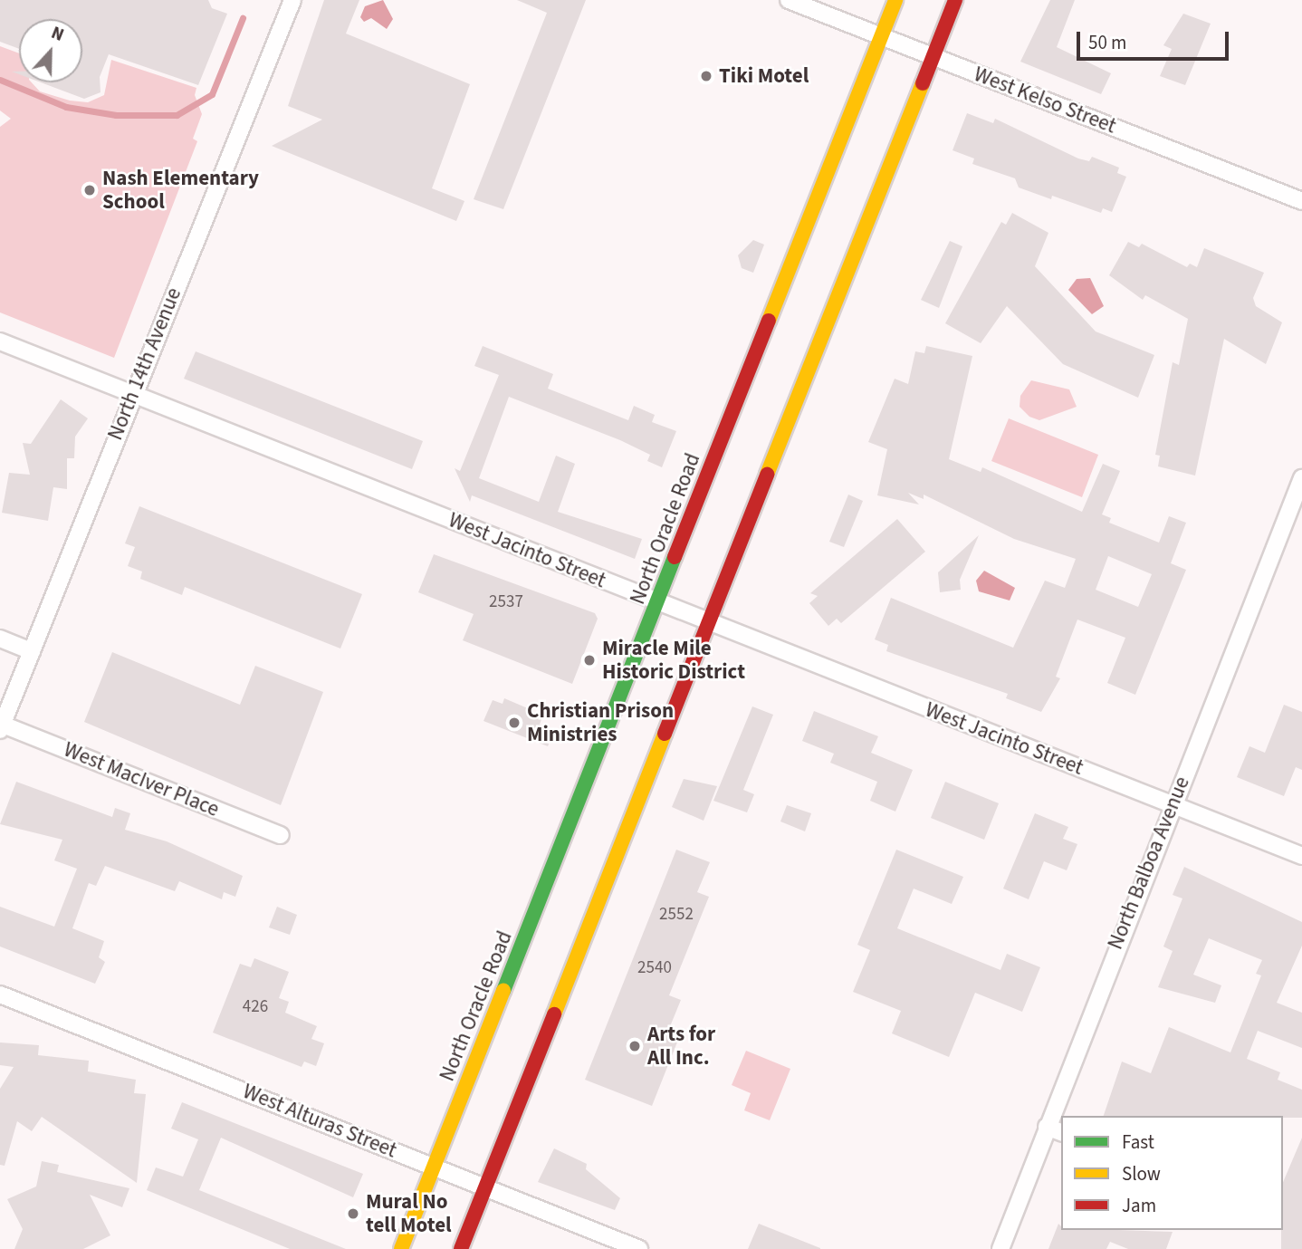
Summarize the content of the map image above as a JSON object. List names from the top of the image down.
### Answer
{
  "streets": {
    "main road": ["North Oracle Road"],
    "street": [
      "West Kelso Street",
      "North 14th Avenue",
      "West Jacinto Street",
      "West MacIver Place",
      "North Balboa Avenue",
      "West Alturas Street"
    ]
  },
  "crossings": [
    ["West Kelso Street", "North Oracle Road"],
    ["North 14th Avenue", "West Jacinto Street"],
    ["North 14th Avenue", "West MacIver Place"],
    ["North Oracle Road", "West Jacinto Street"],
    ["North Oracle Road", "West Alturas Street"],
    ["West Jacinto Street", "North Balboa Avenue"]
  ],
  "places": [
    "Tiki Motel",
    "Nash Elementary School",
    "Miracle Mile Historic District",
    "Christian Prison Ministries",
    "Arts for All Inc.",
    "Mural No tell Motel"
  ],
  "house_numbers": [
    "2537",
    "2552",
    "2540",
    "426"
  ],
  "legend": ["Fast", "Slow", "Jam"],
  "scale_bar": "50 m",
  "north": "top"
}
